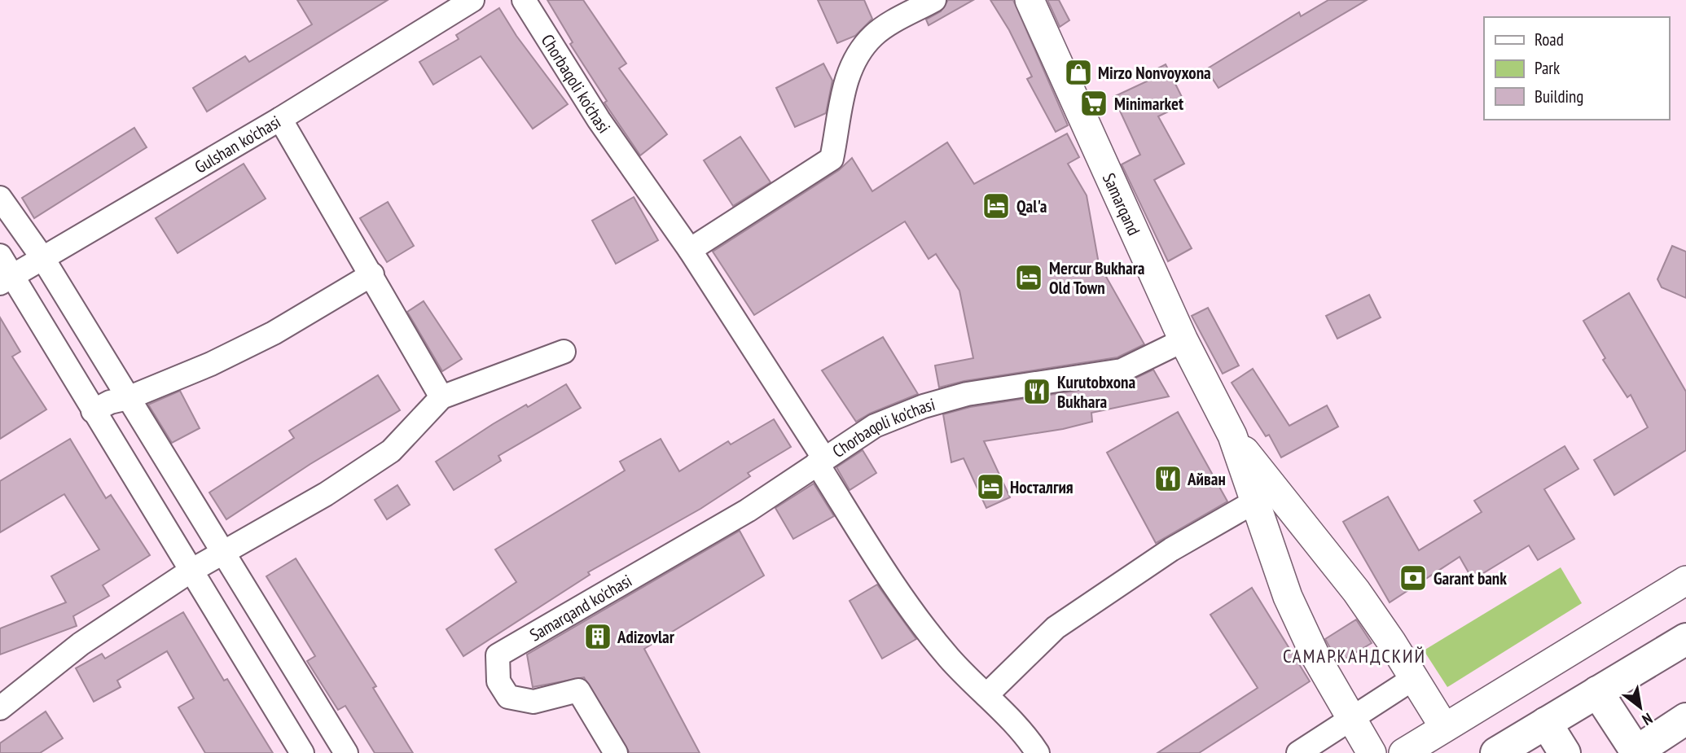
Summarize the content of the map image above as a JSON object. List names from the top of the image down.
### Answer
{
  "streets": {
    "street": [
      "Chorbaqoli ko'chasi",
      "Gulshan ko'chasi",
      "Samarqand",
      "Samarqand ko'chasi"
    ]
  },
  "crossings": [
    ["Chorbaqoli ko'chasi", "Samarqand"],
    ["Chorbaqoli ko'chasi", "Samarqand ko'chasi"]
  ],
  "districts": ["САМАРКАНДСКИЙ"],
  "places": {
    "shop": ["Mirzo Nonvoyxona"],
    "supermarket": ["Minimarket"],
    "hotel": ["Qal'a", "Mercur Bukhara Old Town", "Носталгия"],
    "restaurant": ["Kurutobxona Bukhara", "Айван"],
    "bank": ["Garant bank"],
    "building": ["Adizovlar"]
  },
  "legend": ["Road", "Park", "Building"],
  "north": "bottom right"
}
